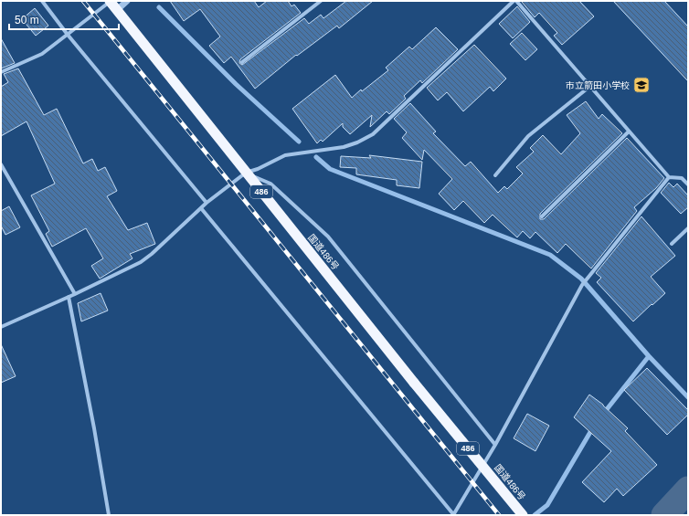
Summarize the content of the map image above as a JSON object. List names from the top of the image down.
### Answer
{
  "streets": {
    "highway": ["486", "国道486号"]
  },
  "places": {
    "school or university": ["市立箭田小学校"]
  },
  "scale_bar": "50 m"
}
